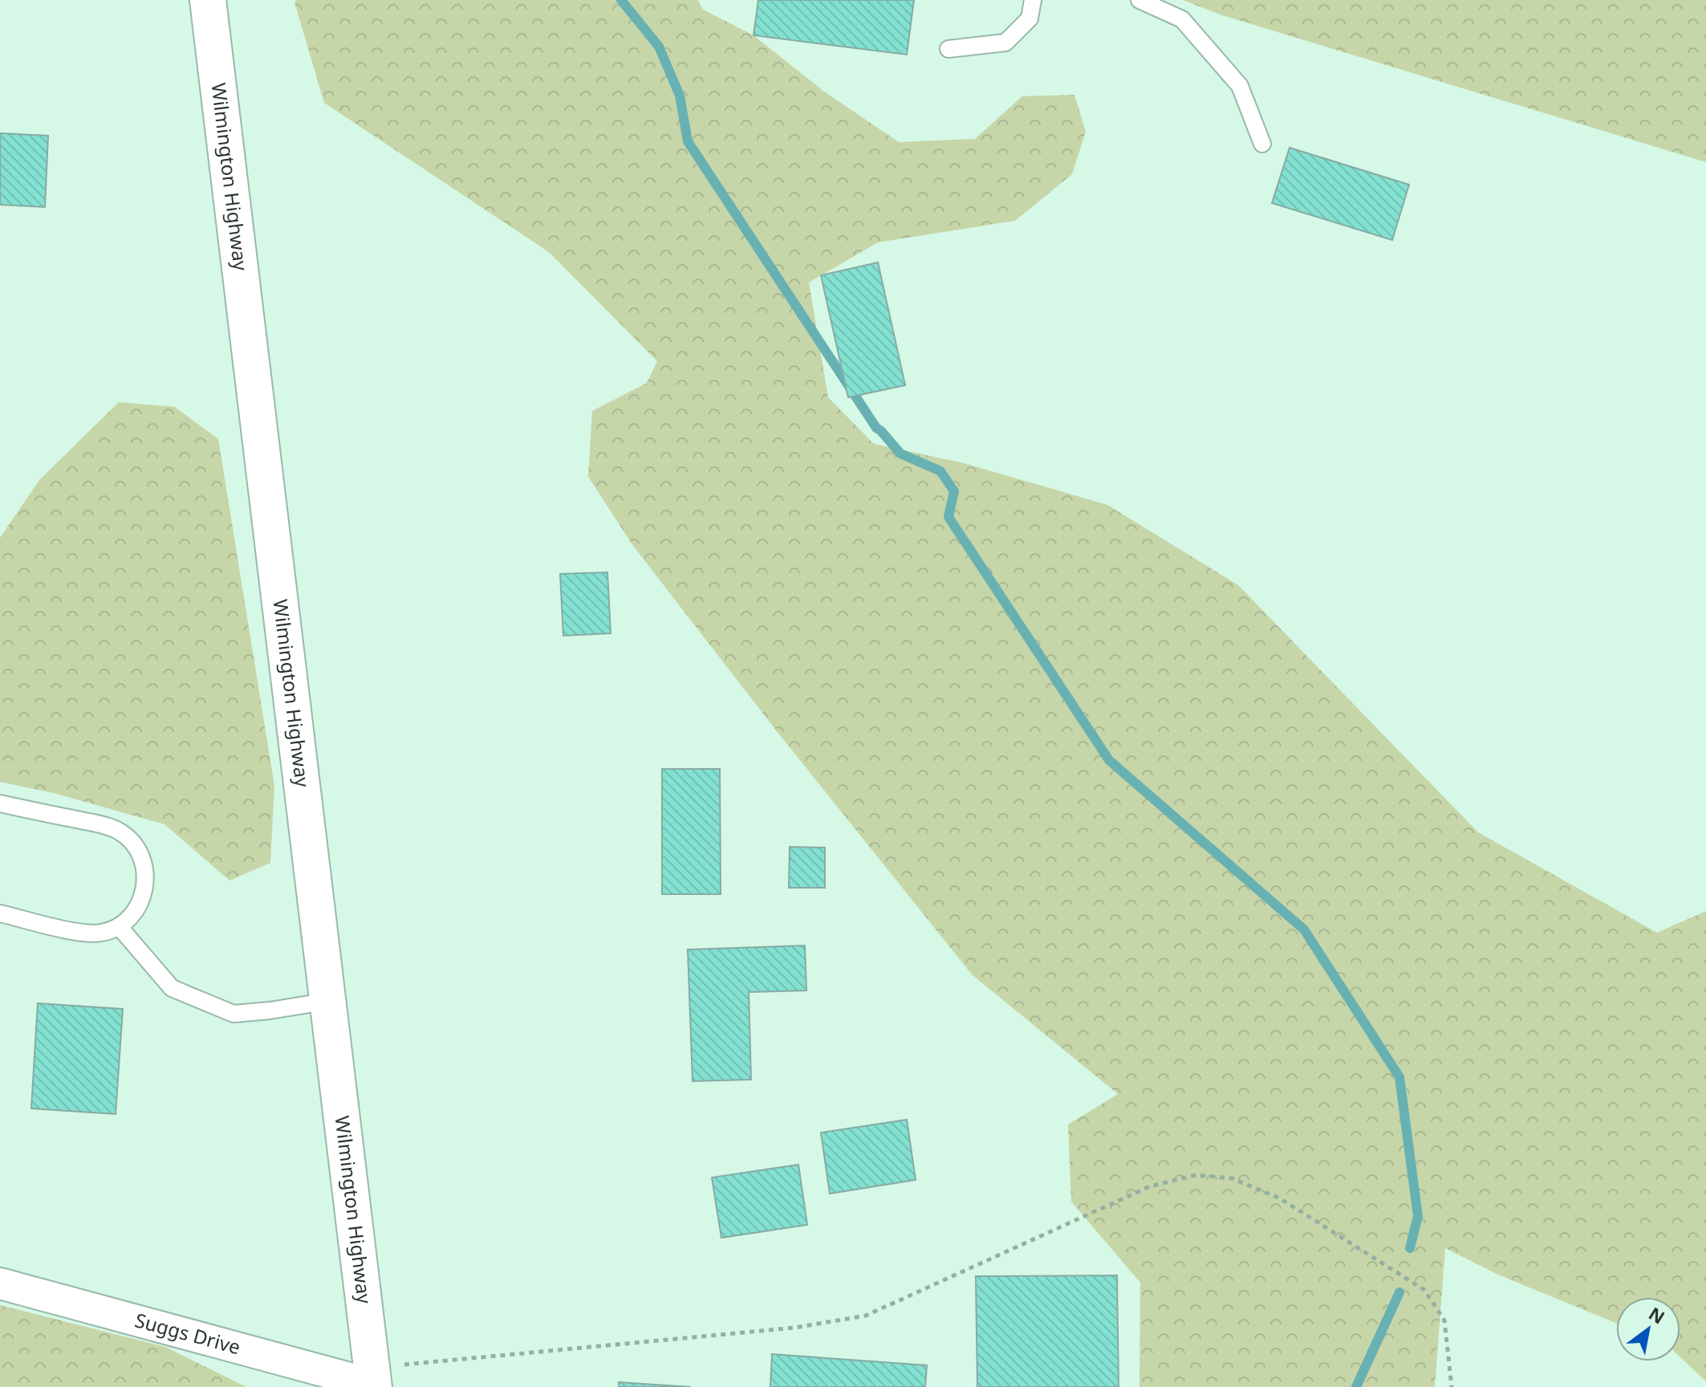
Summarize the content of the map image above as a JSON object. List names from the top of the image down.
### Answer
{
  "streets": {
    "street": ["Wilmington Highway", "Suggs Drive"]
  },
  "crossings": [
    ["Wilmington Highway", "Suggs Drive"]
  ],
  "north": "top right"
}
